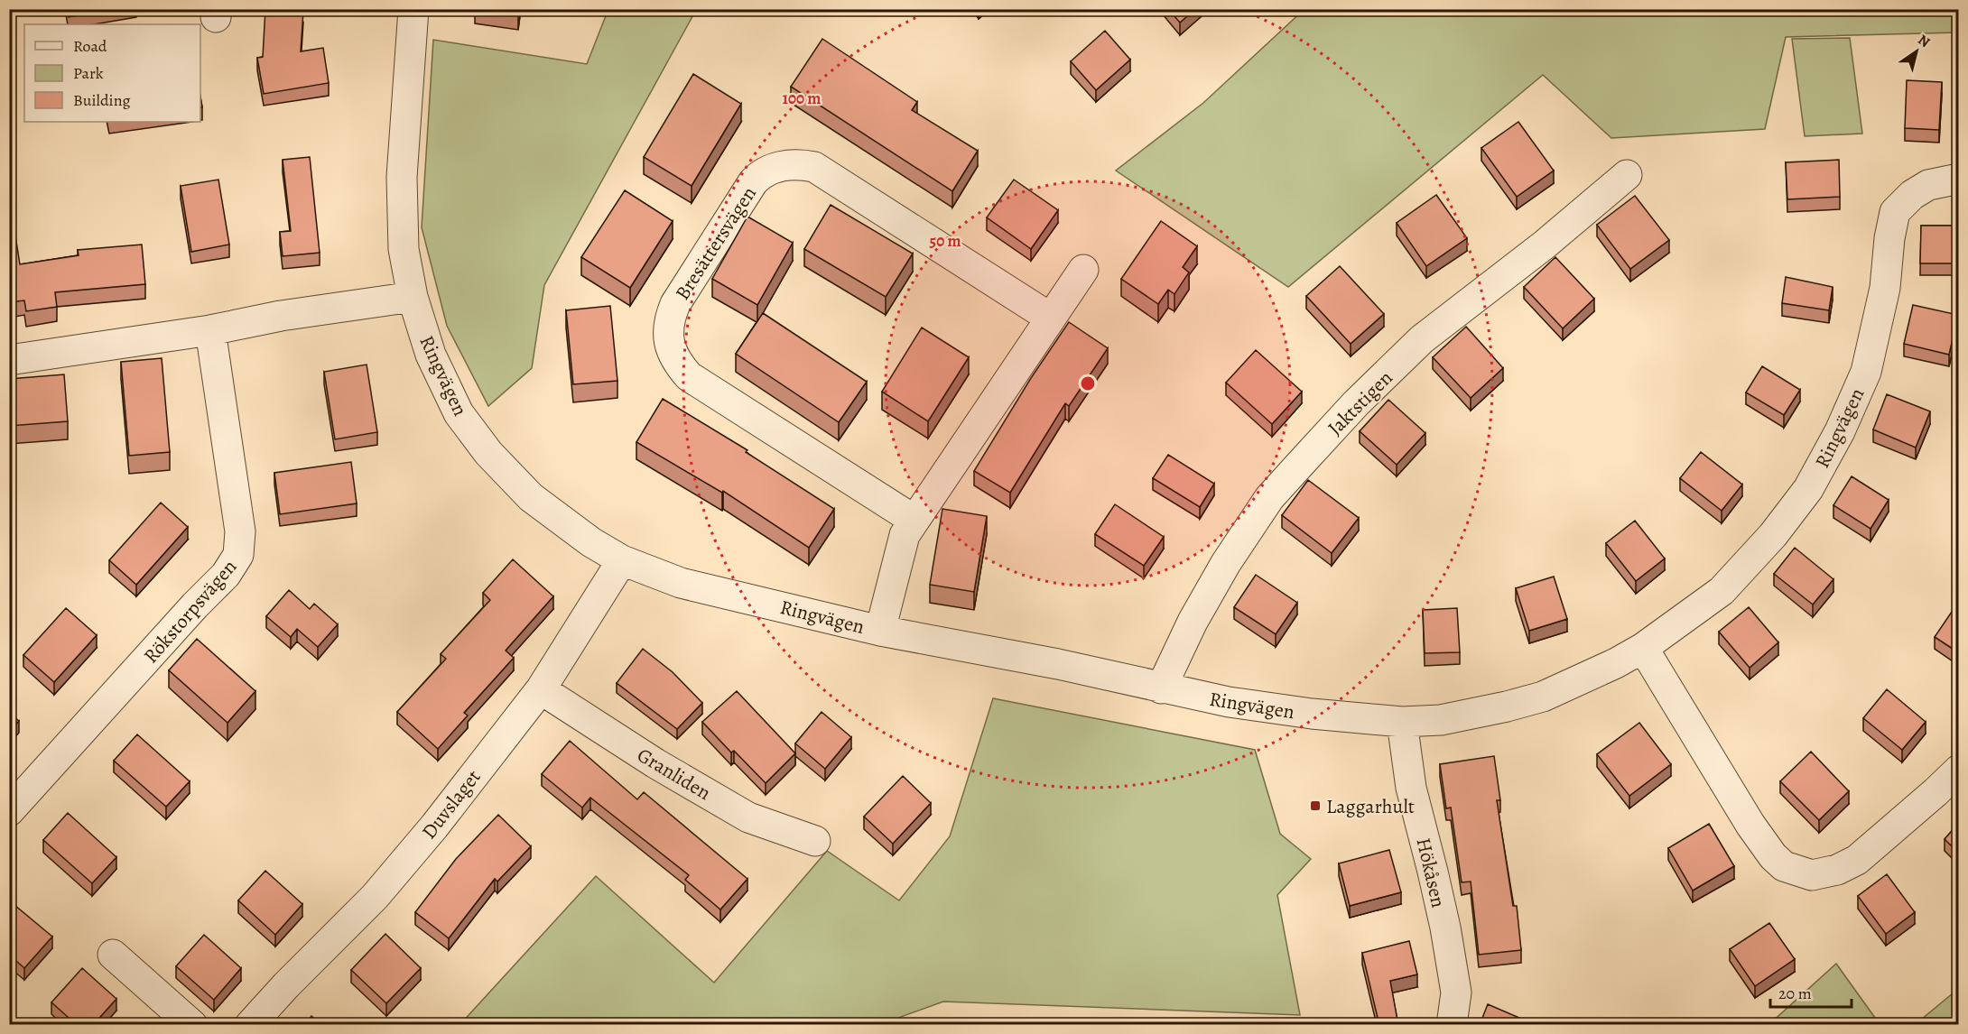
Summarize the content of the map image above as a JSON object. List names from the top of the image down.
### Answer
{
  "streets": {
    "street": [
      "Bresättersvägen",
      "Ringvägen",
      "Jaktstigen",
      "Rökstorpsvägen",
      "Granliden",
      "Duvslaget",
      "Hökåsen"
    ]
  },
  "crossings": [
    ["Ringvägen", "Jaktstigen"],
    ["Ringvägen", "Duvslaget"],
    ["Ringvägen", "Hökåsen"],
    ["Granliden", "Duvslaget"]
  ],
  "places": {
    "transit": ["Laggarhult"]
  },
  "legend": ["Road", "Park", "Building"],
  "scale_bar": "20 m",
  "north": "top right",
  "rings": ["100 m", "50 m"]
}
